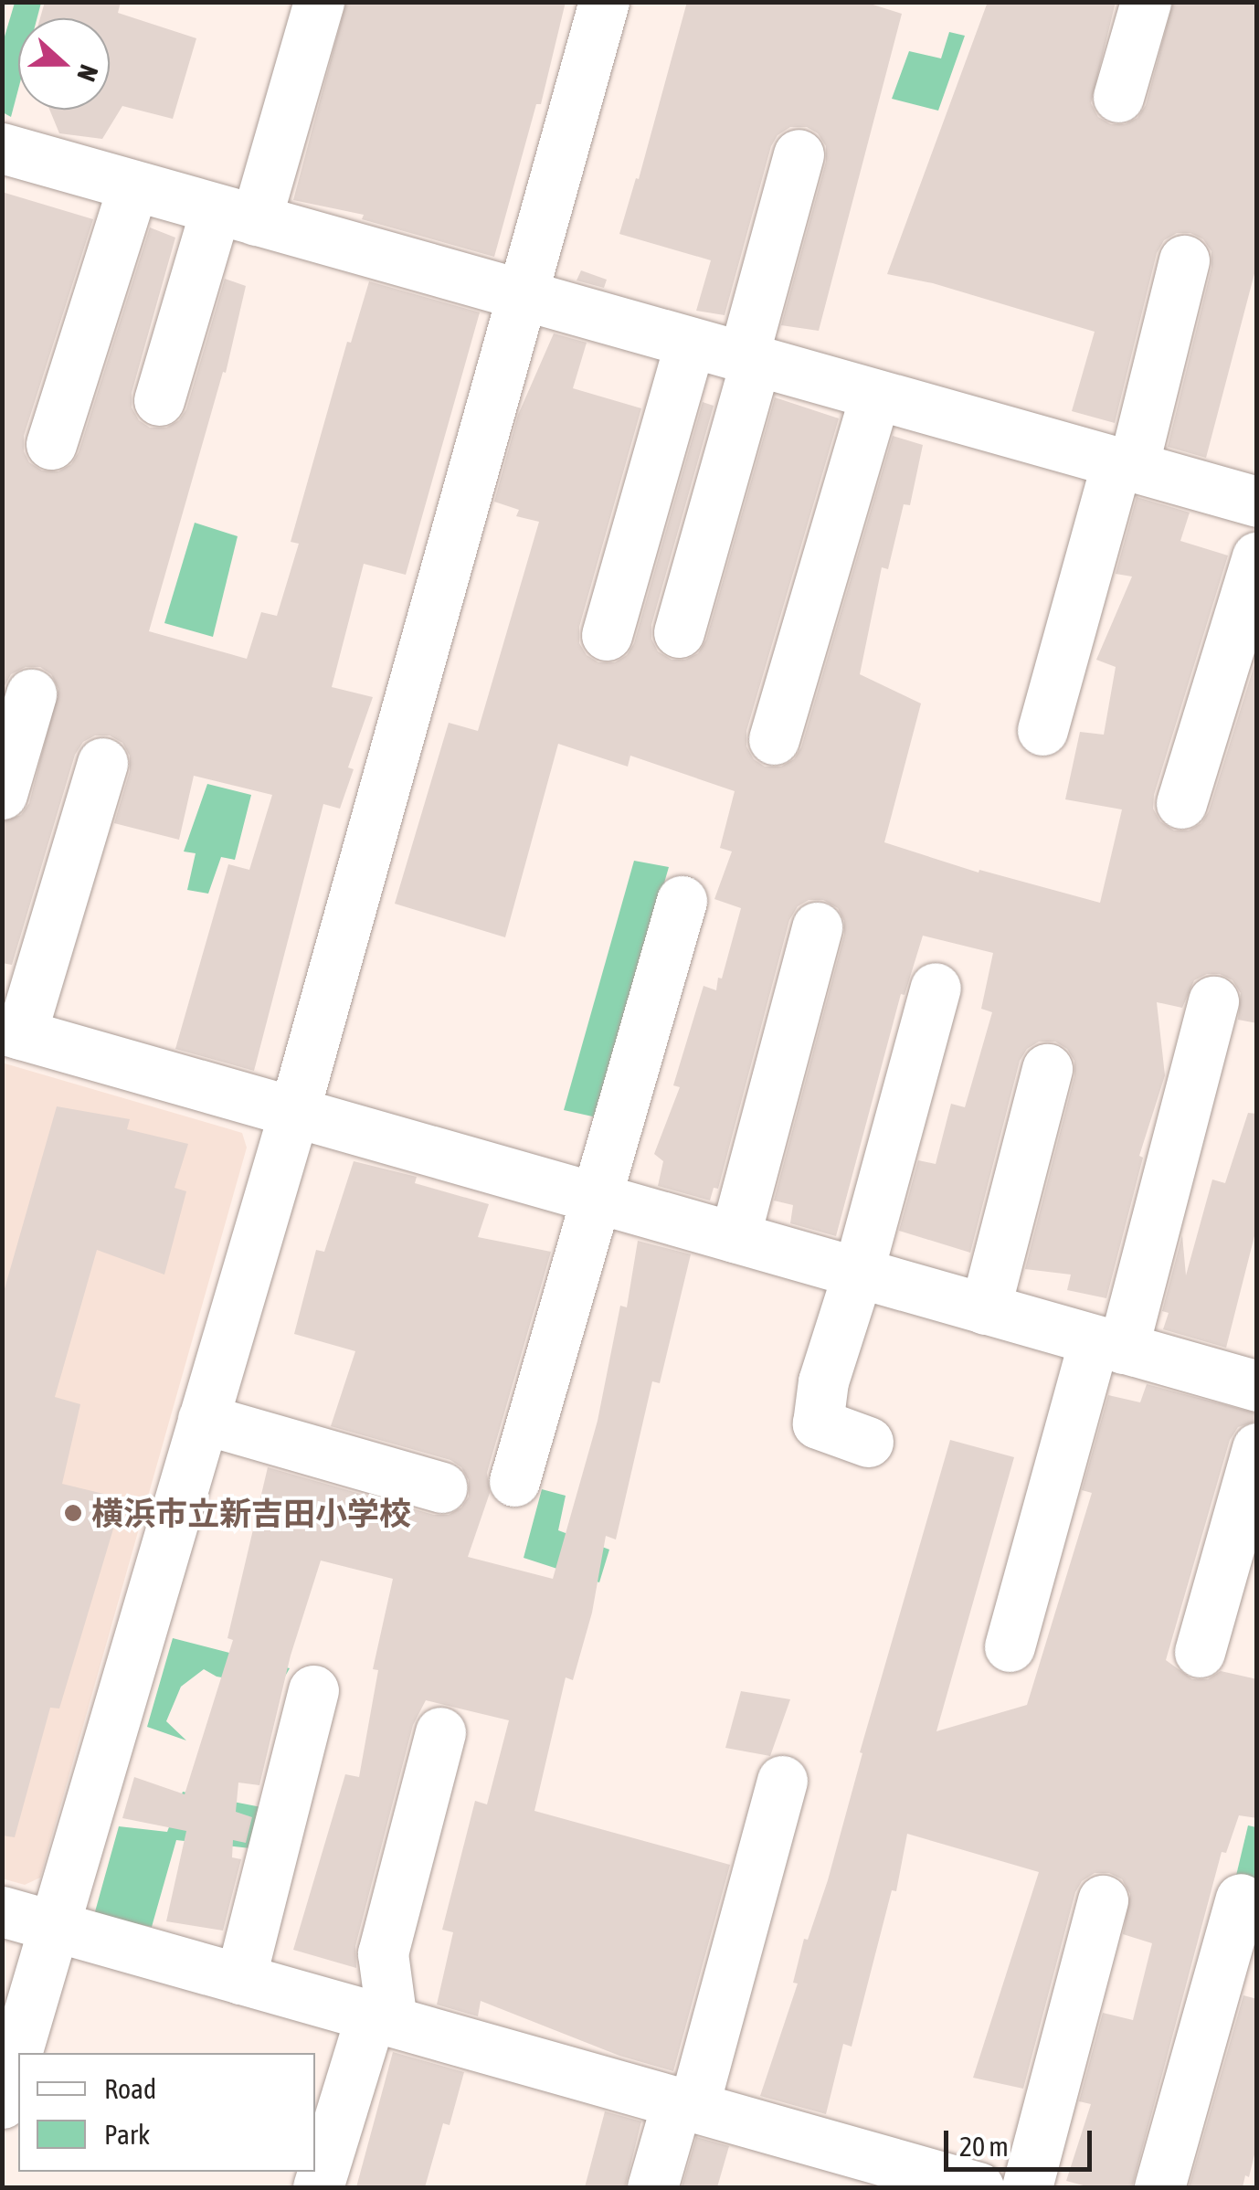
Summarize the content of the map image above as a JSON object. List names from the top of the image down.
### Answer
{
  "places": ["横浜市立新吉田小学校"],
  "legend": ["Road", "Park"],
  "scale_bar": "20 m",
  "north": "right"
}
